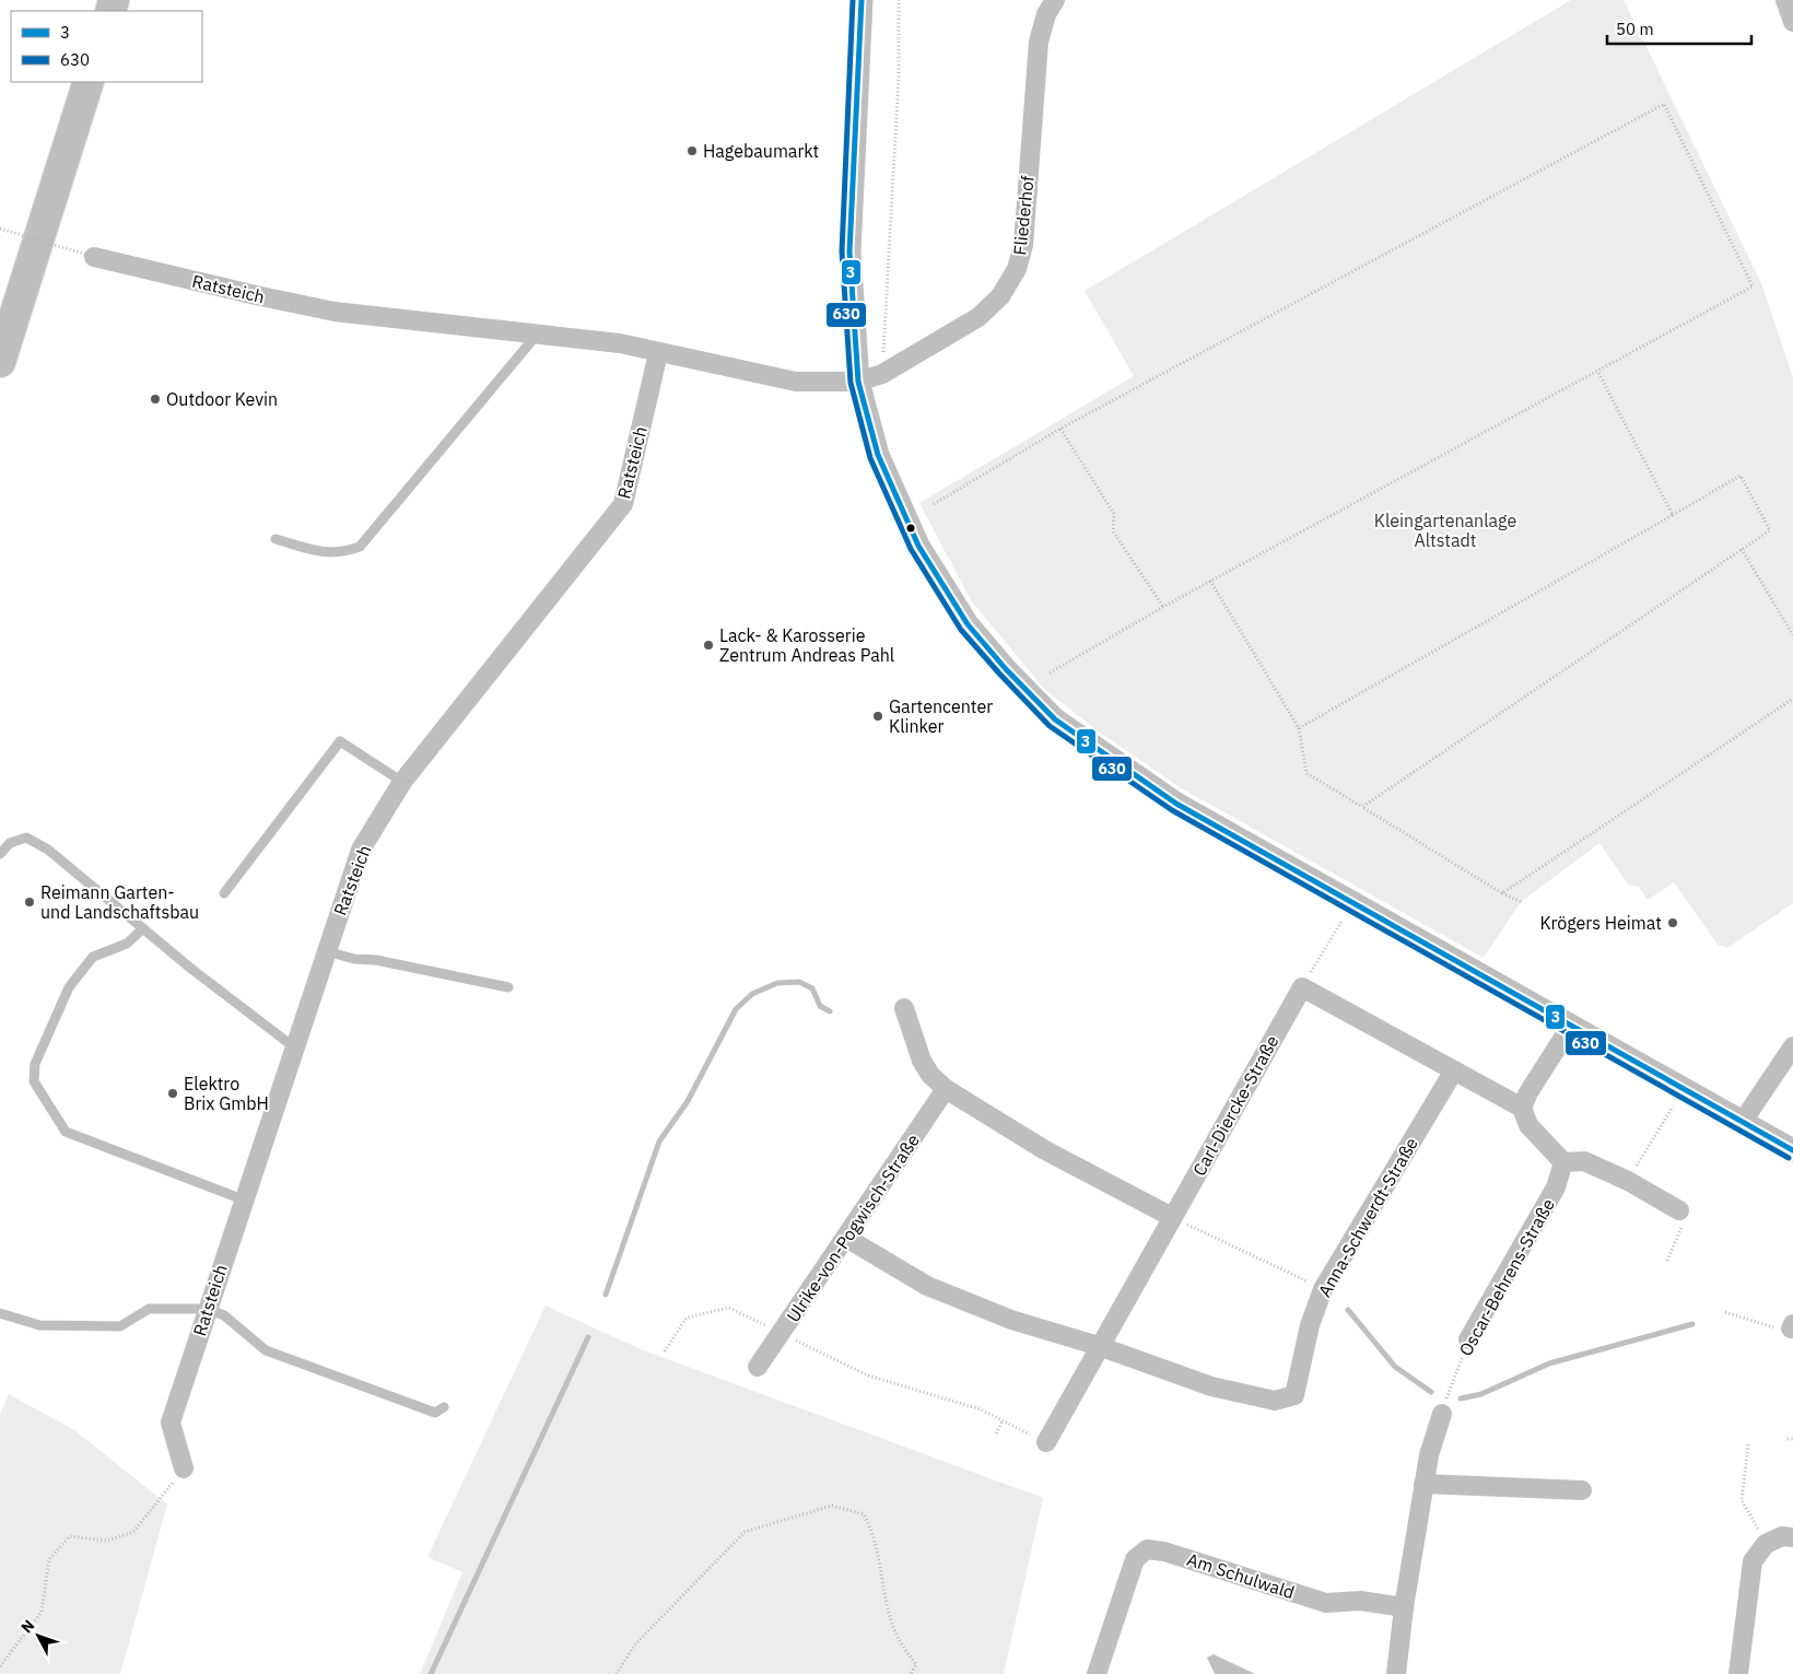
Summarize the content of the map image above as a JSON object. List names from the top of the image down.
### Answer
{
  "streets": {
    "street": [
      "Fliederhof",
      "Ratsteich",
      "Carl-Diercke-Straße",
      "Anna-Schwerdt-Straße",
      "Ulrike-von-Pogwisch-Straße",
      "Oscar-Behrens-Straße",
      "Am Schulwald"
    ]
  },
  "crossings": [
    ["Fliederhof", "Ratsteich"],
    ["Carl-Diercke-Straße", "Anna-Schwerdt-Straße"]
  ],
  "parks": ["Kleingartenanlage Altstadt"],
  "places": [
    "Hagebaumarkt",
    "Outdoor Kevin",
    "Lack- & Karosserie Zentrum Andreas Pahl",
    "Gartencenter Klinker",
    "Reimann Garten- und Landschaftsbau",
    "Krögers Heimat",
    "Elektro Brix GmbH"
  ],
  "lines": ["transit line 3", "transit line 630"],
  "legend": ["3", "630"],
  "scale_bar": "50 m",
  "north": "top left"
}
